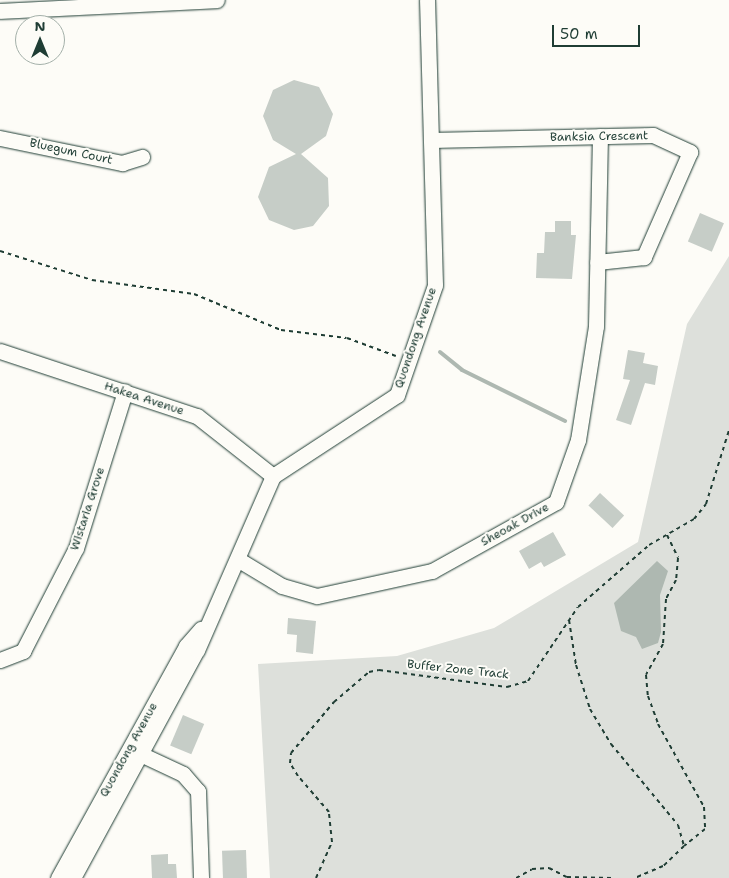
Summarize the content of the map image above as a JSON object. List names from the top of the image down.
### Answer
{
  "streets": {
    "street": [
      "Banksia Crescent",
      "Bluegum Court",
      "Quondong Avenue",
      "Hakea Avenue",
      "Wistaria Grove",
      "Sheoak Drive"
    ],
    "path": ["Buffer Zone Track"]
  },
  "crossings": [
    ["Banksia Crescent", "Quondong Avenue"],
    ["Banksia Crescent", "Sheoak Drive"],
    ["Quondong Avenue", "Hakea Avenue"],
    ["Quondong Avenue", "Sheoak Drive"],
    ["Hakea Avenue", "Wistaria Grove"]
  ],
  "scale_bar": "50 m",
  "north": "top"
}
